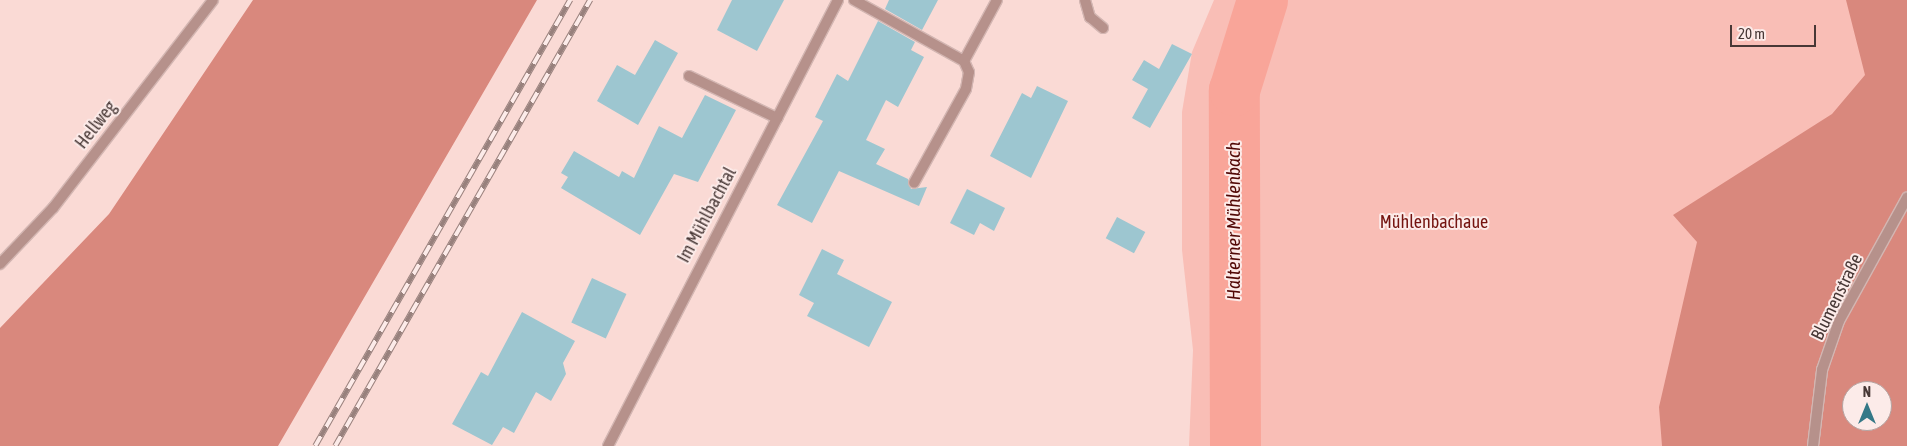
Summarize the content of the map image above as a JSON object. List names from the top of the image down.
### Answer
{
  "streets": {
    "street": ["Hellweg", "Im Mühlbachtal", "Blumenstraße"]
  },
  "water": ["Halterner Mühlenbach"],
  "parks": ["Mühlenbachaue"],
  "scale_bar": "20 m",
  "north": "top"
}
